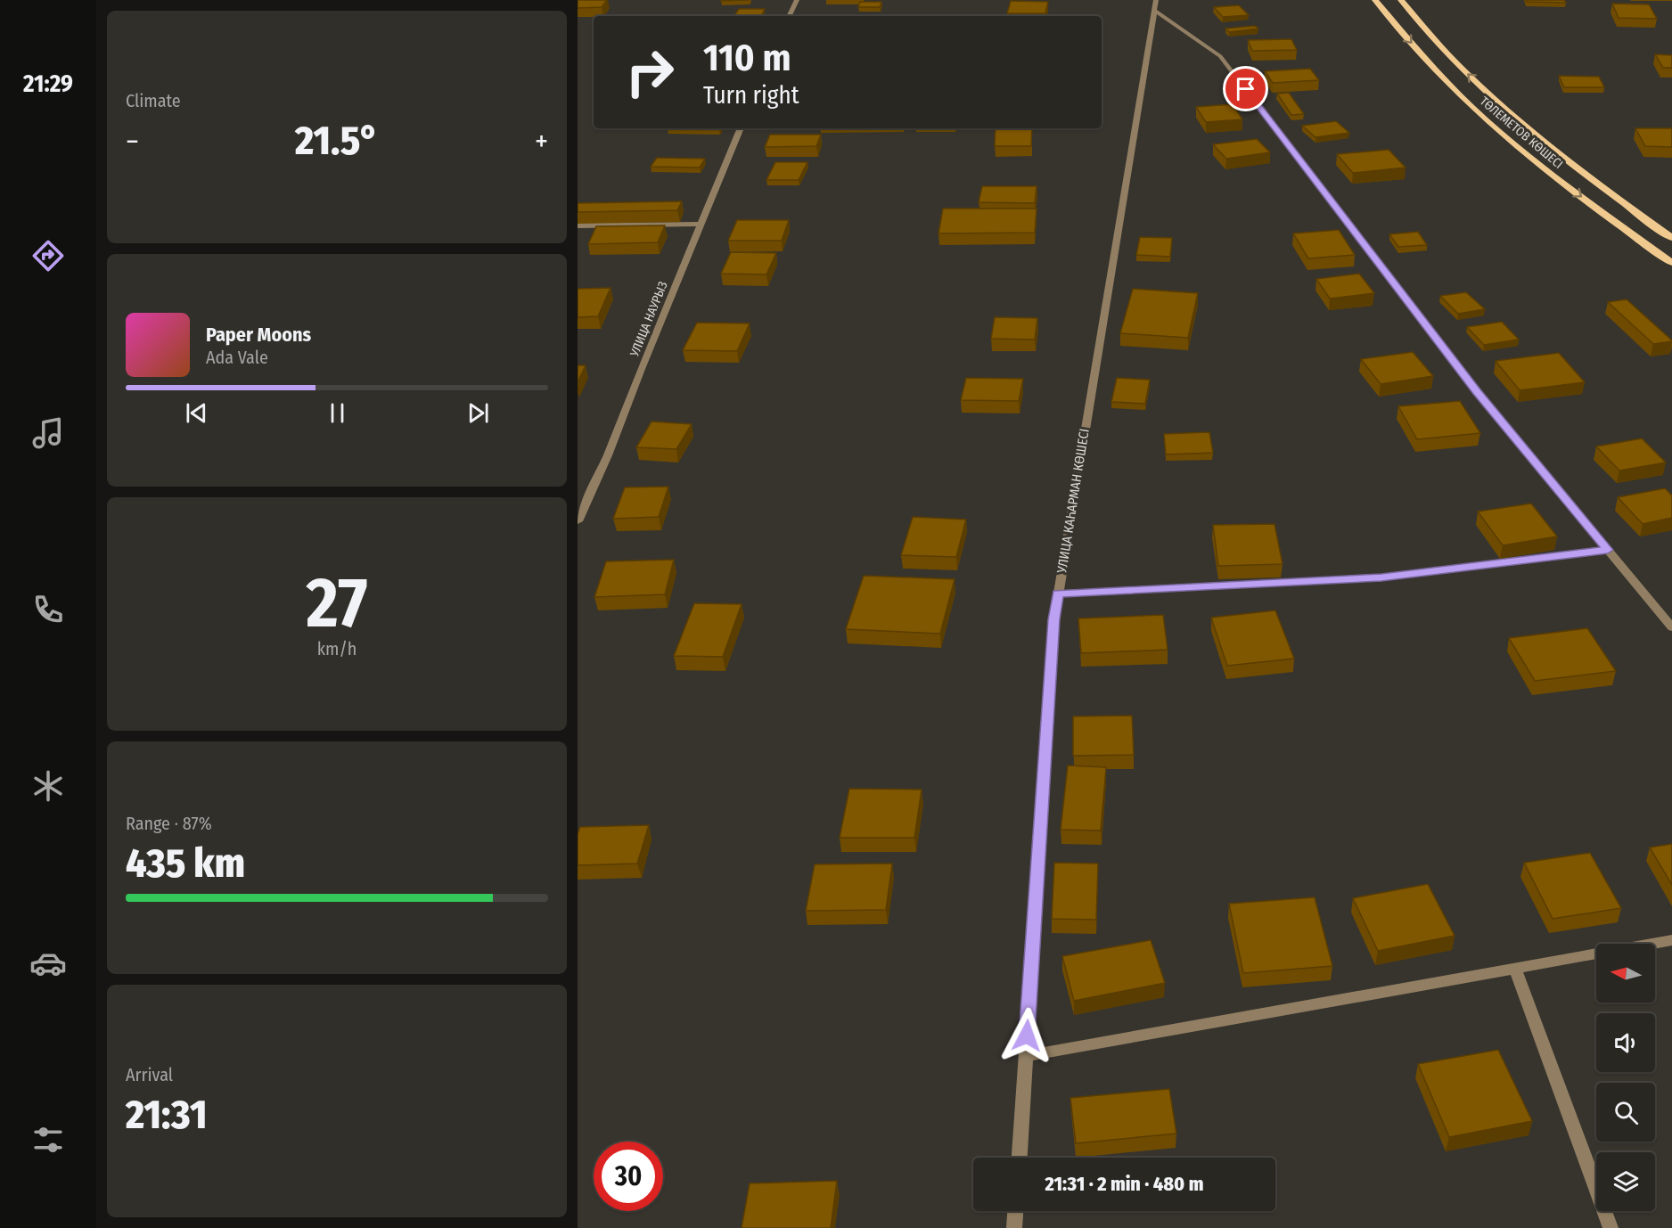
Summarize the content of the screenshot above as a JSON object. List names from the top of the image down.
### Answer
{
  "streets": {
    "main road": ["ТӨЛЕМЕТОВ КӨШЕСІ"],
    "street": ["УЛИЦА НАУРЫЗ", "УЛИЦА КАҺАРМАН КӨШЕСІ"]
  },
  "north": "left",
  "page": {
    "tabs": "21:29",
    "tile": [
      "Climate",
      ["27", "km/h"],
      ["Range · 87%", "435 km"],
      ["Arrival", "21:31"]
    ],
    "turn": ["110 m", "Turn right"],
    "heat": ["−", "21.5°", "+"],
    "song": ["Paper Moons", "Ada Vale"],
    "limit": "30",
    "trip": "21:31 · 2 min · 480 m"
  }
}
